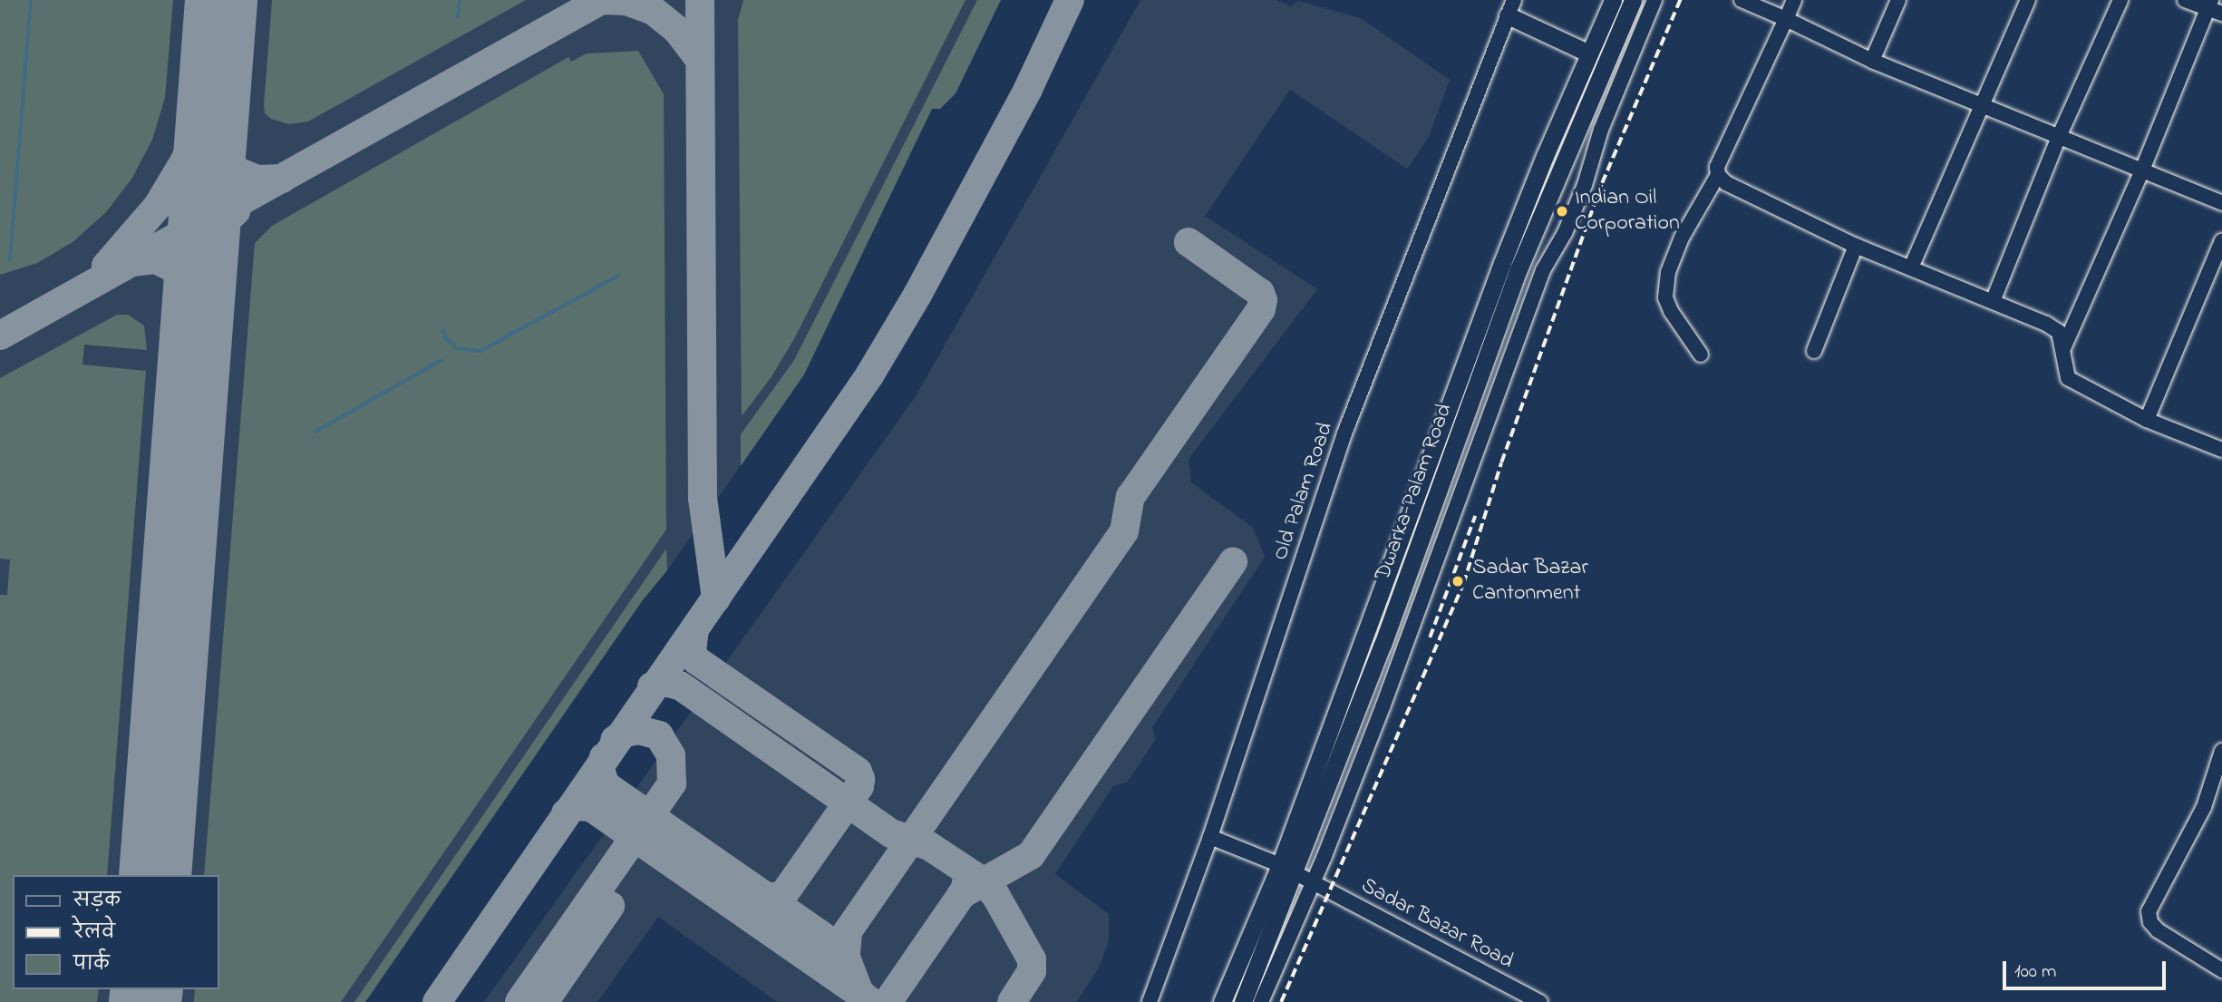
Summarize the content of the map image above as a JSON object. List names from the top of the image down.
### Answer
{
  "streets": {
    "main road": ["Dwarka-Palam Road"],
    "street": ["Old Palam Road", "Sadar Bazar Road"]
  },
  "crossings": [
    ["Old Palam Road", "Sadar Bazar Road"],
    ["Dwarka-Palam Road", "Sadar Bazar Road"]
  ],
  "places": ["Indian Oil Corporation", "Sadar Bazar Cantonment"],
  "legend": ["सड़क", "रेलवे", "पार्क"],
  "scale_bar": "100 m"
}
